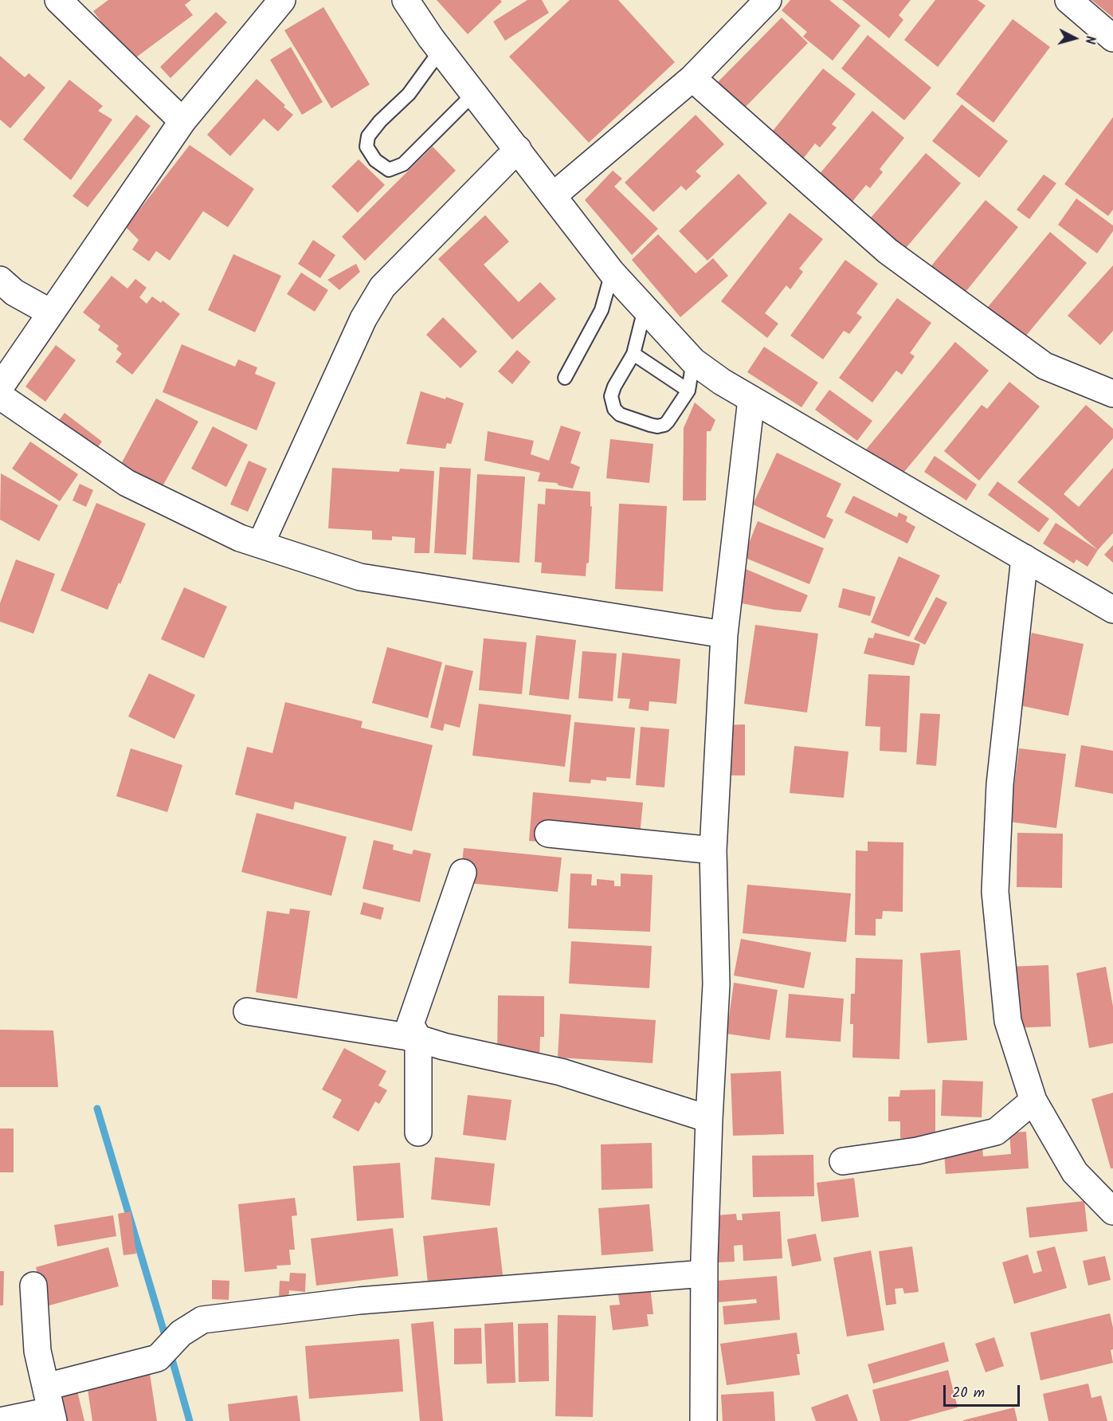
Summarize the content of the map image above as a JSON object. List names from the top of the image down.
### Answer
{
  "scale_bar": "20 m",
  "north": "right"
}
